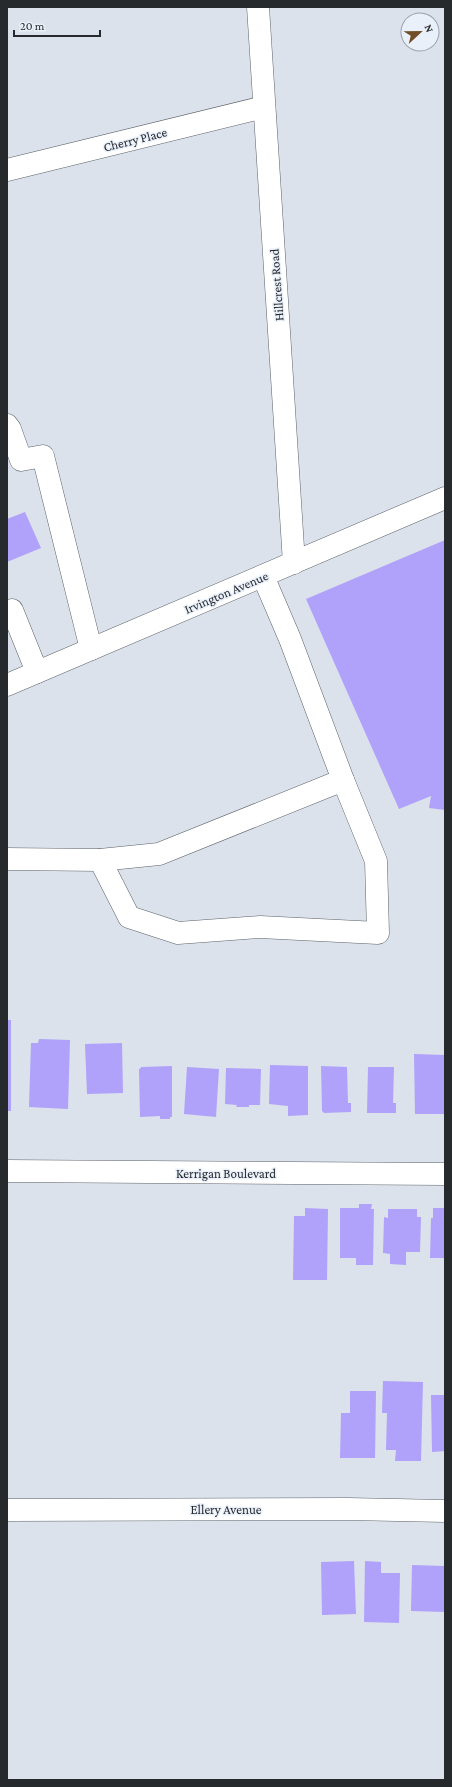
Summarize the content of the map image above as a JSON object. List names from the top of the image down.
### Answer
{
  "streets": {
    "street": [
      "Cherry Place",
      "Hillcrest Road",
      "Irvington Avenue",
      "Kerrigan Boulevard",
      "Ellery Avenue"
    ]
  },
  "crossings": [
    ["Cherry Place", "Hillcrest Road"],
    ["Hillcrest Road", "Irvington Avenue"]
  ],
  "scale_bar": "20 m",
  "north": "right"
}
